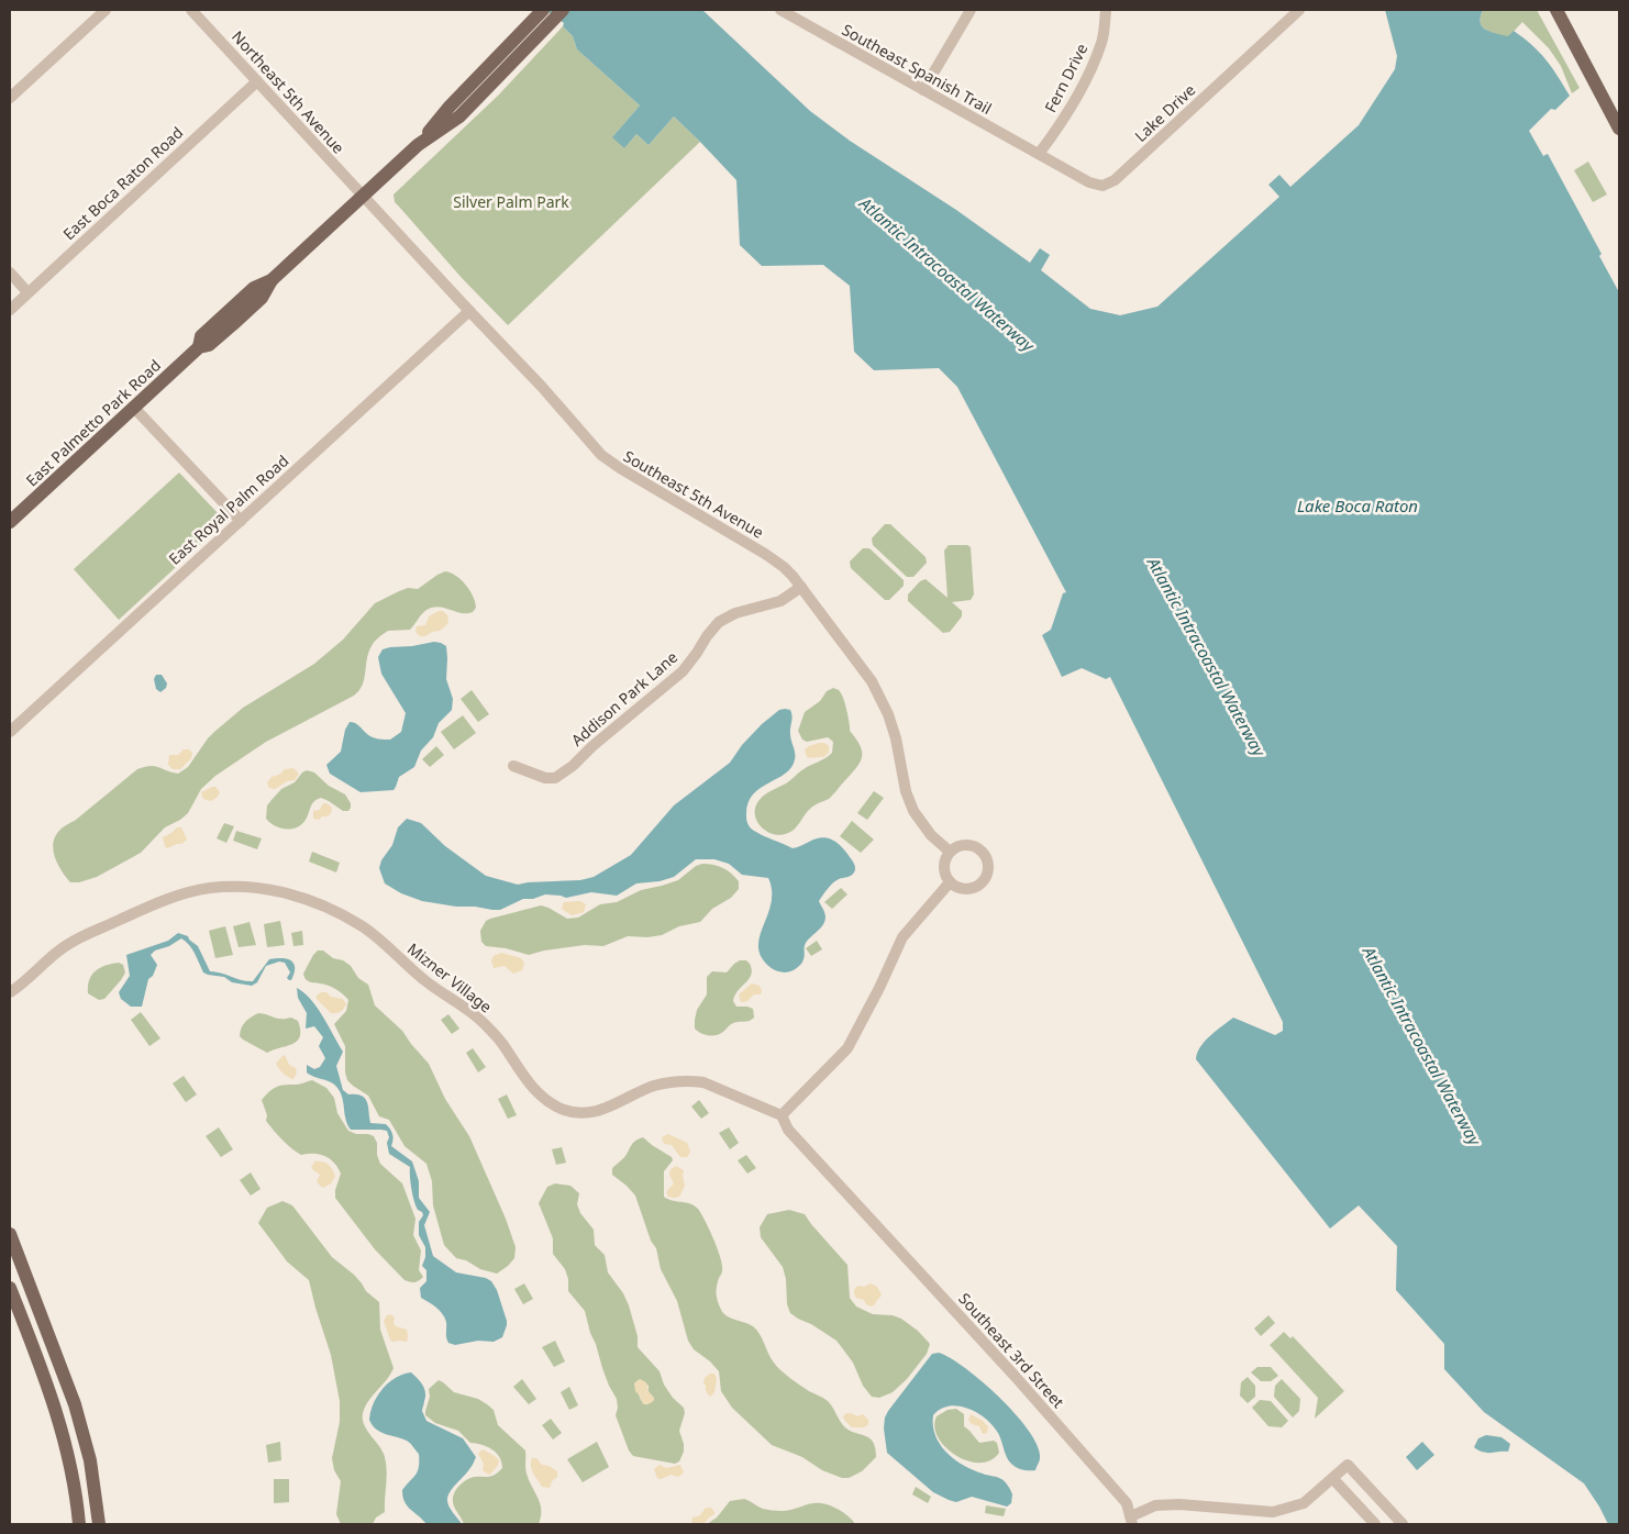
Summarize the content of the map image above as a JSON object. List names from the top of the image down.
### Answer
{
  "streets": {
    "main road": ["East Palmetto Park Road"],
    "street": [
      "Southeast Spanish Trail",
      "Fern Drive",
      "Northeast 5th Avenue",
      "Lake Drive",
      "East Boca Raton Road",
      "Southeast 5th Avenue",
      "East Royal Palm Road",
      "Addison Park Lane",
      "Mizner Village",
      "Southeast 3rd Street"
    ]
  },
  "crossings": [
    ["Southeast Spanish Trail", "Fern Drive"],
    ["Southeast Spanish Trail", "Lake Drive"],
    ["Fern Drive", "Lake Drive"],
    ["Northeast 5th Avenue", "East Boca Raton Road"],
    ["Northeast 5th Avenue", "East Palmetto Park Road"],
    ["Northeast 5th Avenue", "Southeast 5th Avenue"],
    ["East Palmetto Park Road", "Southeast 5th Avenue"],
    ["Southeast 5th Avenue", "East Royal Palm Road"],
    ["Southeast 5th Avenue", "Addison Park Lane"],
    ["Mizner Village", "Southeast 3rd Street"]
  ],
  "water": ["Atlantic Intracoastal Waterway", "Lake Boca Raton"],
  "parks": ["Silver Palm Park"]
}
